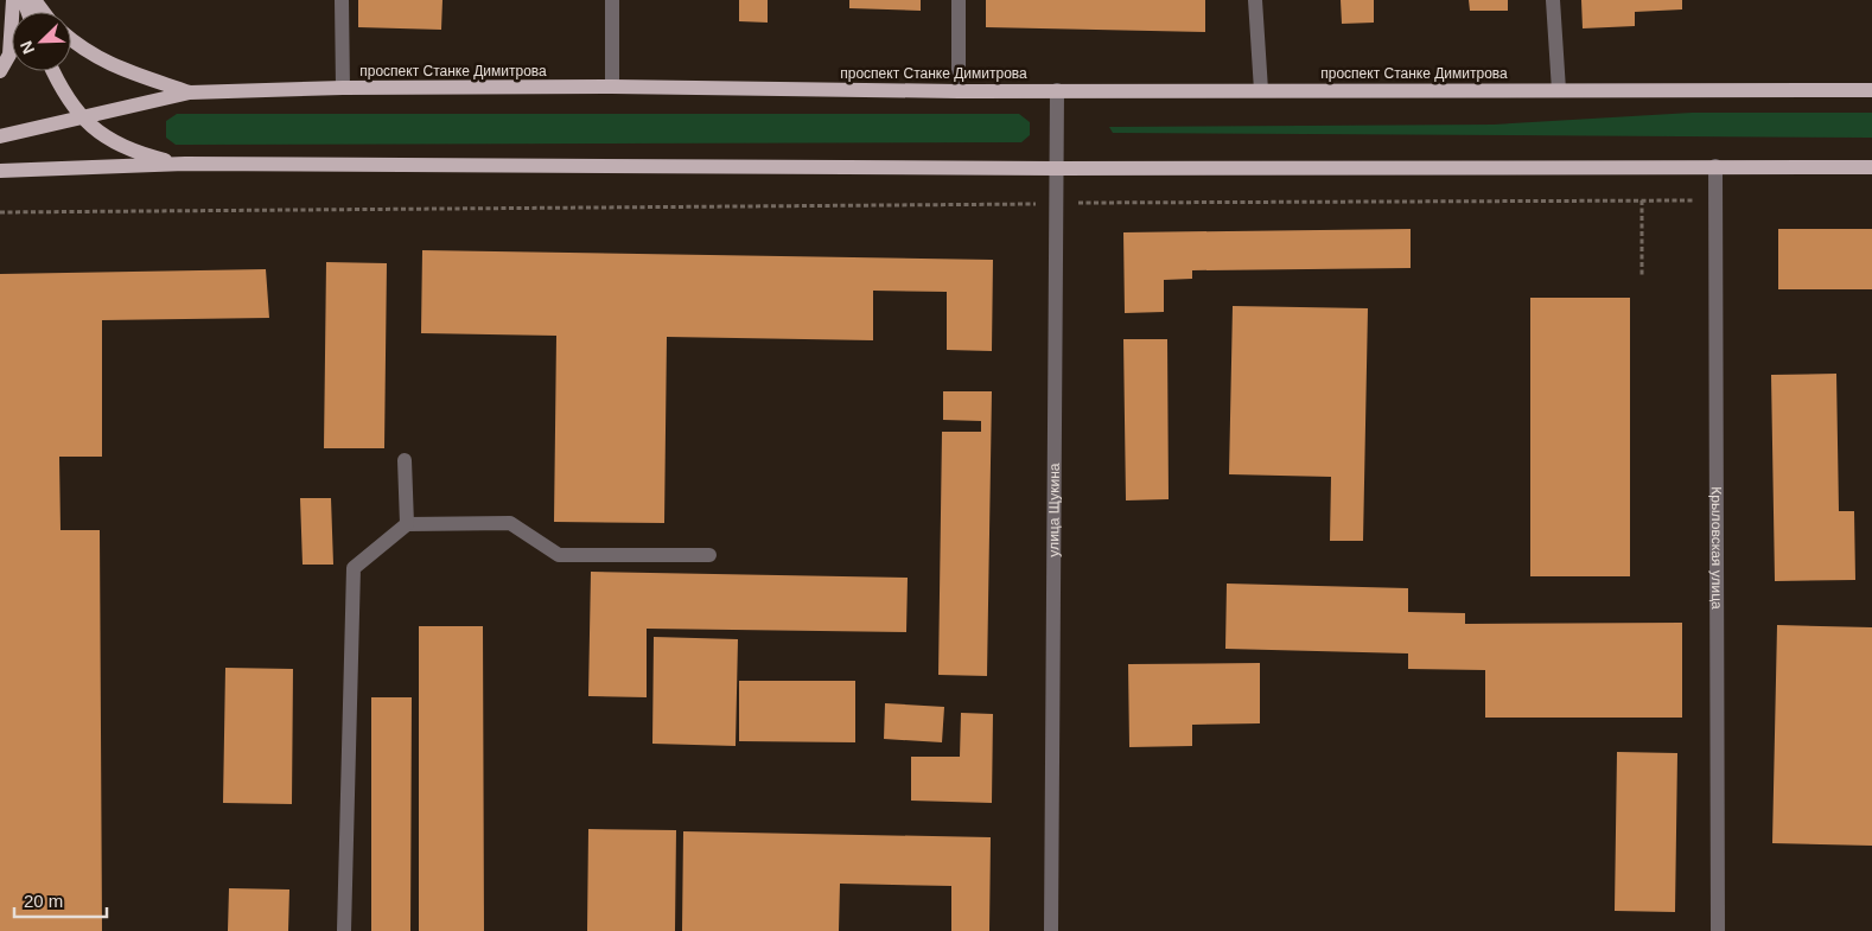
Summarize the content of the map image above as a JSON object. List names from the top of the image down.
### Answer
{
  "streets": {
    "main road": ["проспект Станке Димитрова"],
    "street": ["улица Щукина", "Крыловская улица"]
  },
  "crossings": [
    ["проспект Станке Димитрова", "улица Щукина"]
  ],
  "scale_bar": "20 m",
  "north": "bottom left"
}
